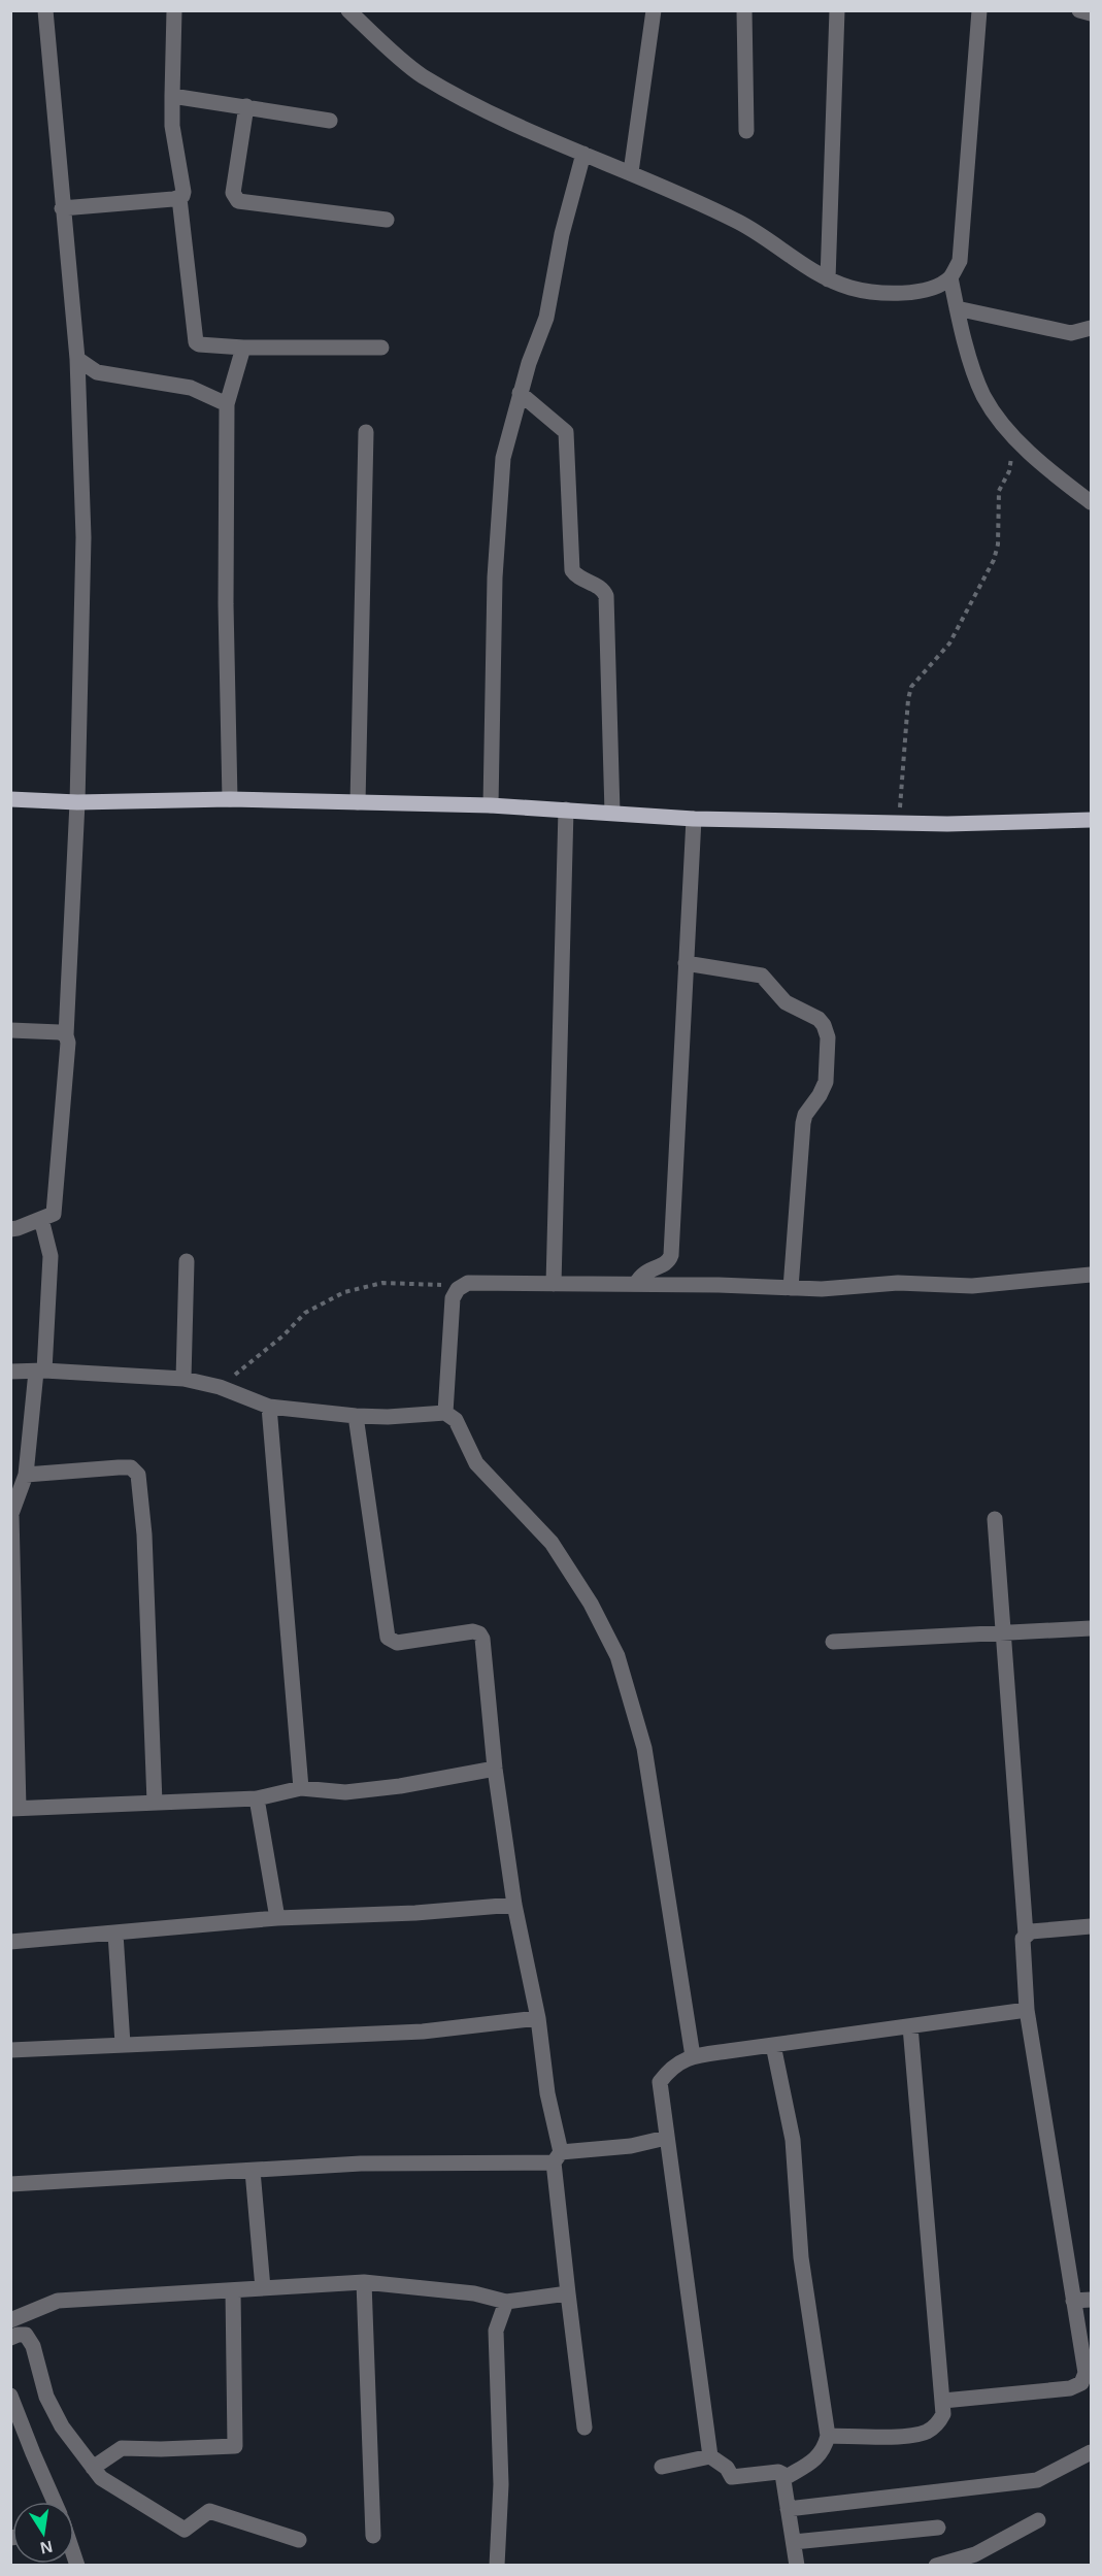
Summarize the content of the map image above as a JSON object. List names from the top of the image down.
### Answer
{
  "north": "bottom"
}
